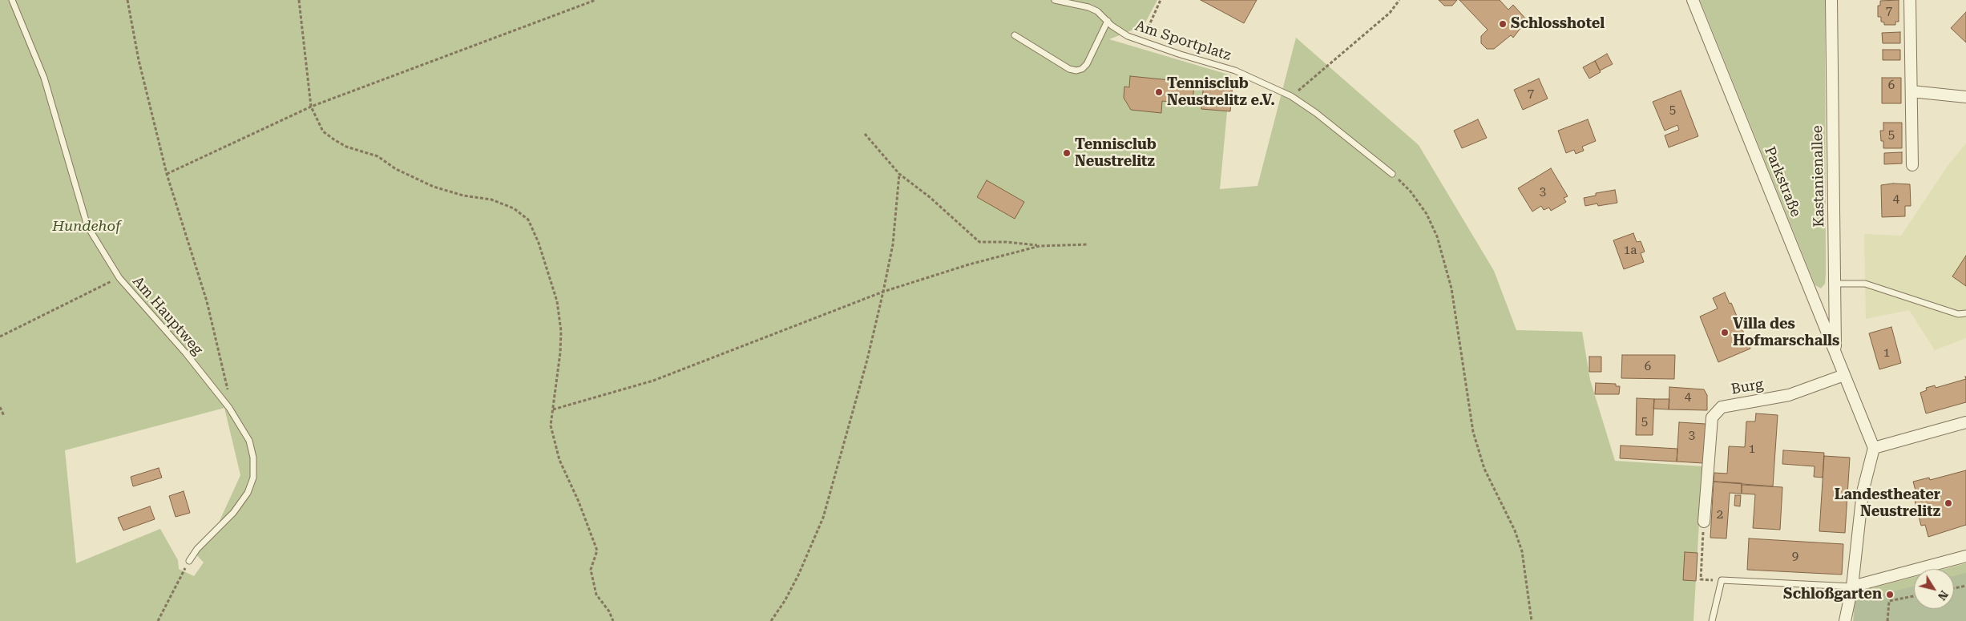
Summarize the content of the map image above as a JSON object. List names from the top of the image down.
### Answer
{
  "streets": {
    "street": ["Kastanienallee", "Parkstraße", "Burg"],
    "lane": ["Am Sportplatz", "Am Hauptweg"]
  },
  "crossings": [
    ["Kastanienallee", "Parkstraße"],
    ["Parkstraße", "Burg"]
  ],
  "parks": ["Hundehof"],
  "places": [
    "Schlosshotel",
    "Tennisclub Neustrelitz e.V.",
    "Tennisclub Neustrelitz",
    "Villa des Hofmarschalls",
    "Landestheater Neustrelitz",
    "Schloßgarten"
  ],
  "house_numbers": [
    "7",
    "6",
    "7",
    "5",
    "5",
    "3",
    "4",
    "1a",
    "1",
    "6",
    "4",
    "5",
    "3",
    "1",
    "2",
    "9"
  ],
  "north": "bottom right"
}
